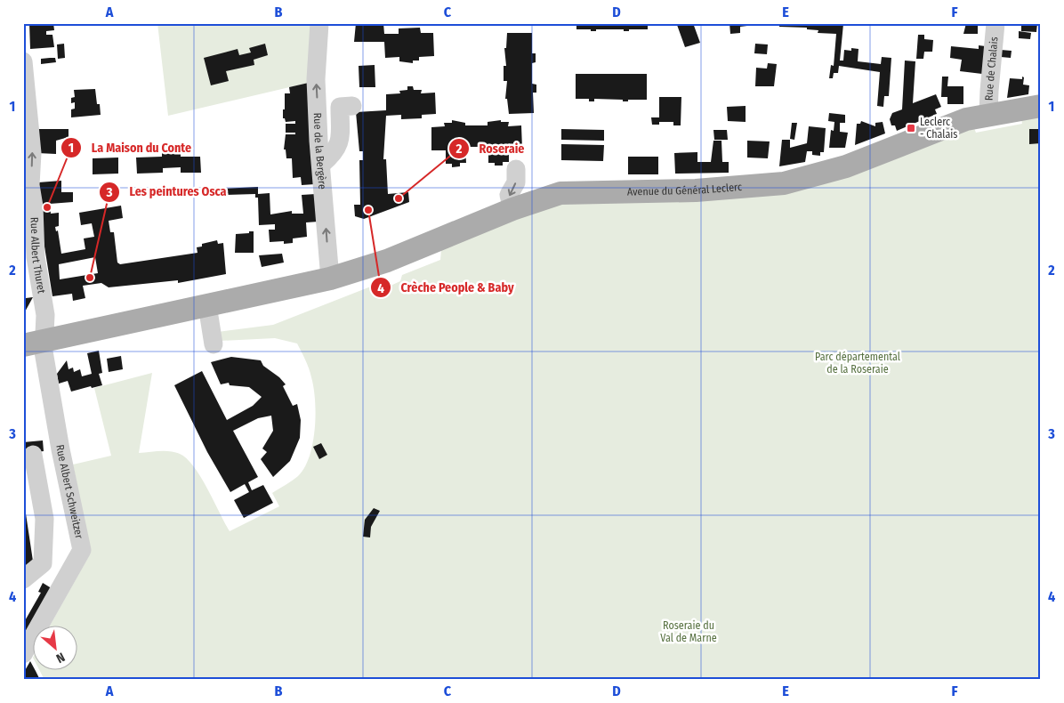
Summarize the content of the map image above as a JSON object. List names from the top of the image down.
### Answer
{
  "streets": {
    "main road": ["Avenue du Général Leclerc"],
    "street": [
      "Rue de Chalais",
      "Rue de la Bergère",
      "Rue Albert Thuret",
      "Rue Albert Schweitzer"
    ]
  },
  "crossings": [
    ["Rue de Chalais", "Avenue du Général Leclerc"],
    ["Rue de la Bergère", "Avenue du Général Leclerc"],
    ["Avenue du Général Leclerc", "Rue Albert Thuret"],
    ["Avenue du Général Leclerc", "Rue Albert Schweitzer"],
    ["Rue Albert Thuret", "Rue Albert Schweitzer"]
  ],
  "one_way": ["Rue de la Bergère", "Rue Albert Thuret"],
  "parks": ["Parc départemental de la Roseraie", "Roseraie du Val de Marne"],
  "places": {
    "transit": ["Leclerc - Chalais"],
    "other": [
      "Roseraie",
      "La Maison du Conte",
      "Crèche People & Baby",
      "Les peintures Osca"
    ]
  },
  "north": "bottom right",
  "grid": {
    "columns": [
      "A",
      "B",
      "C",
      "D",
      "E",
      "F"
    ],
    "rows": [
      "1",
      "2",
      "3",
      "4"
    ]
  }
}
